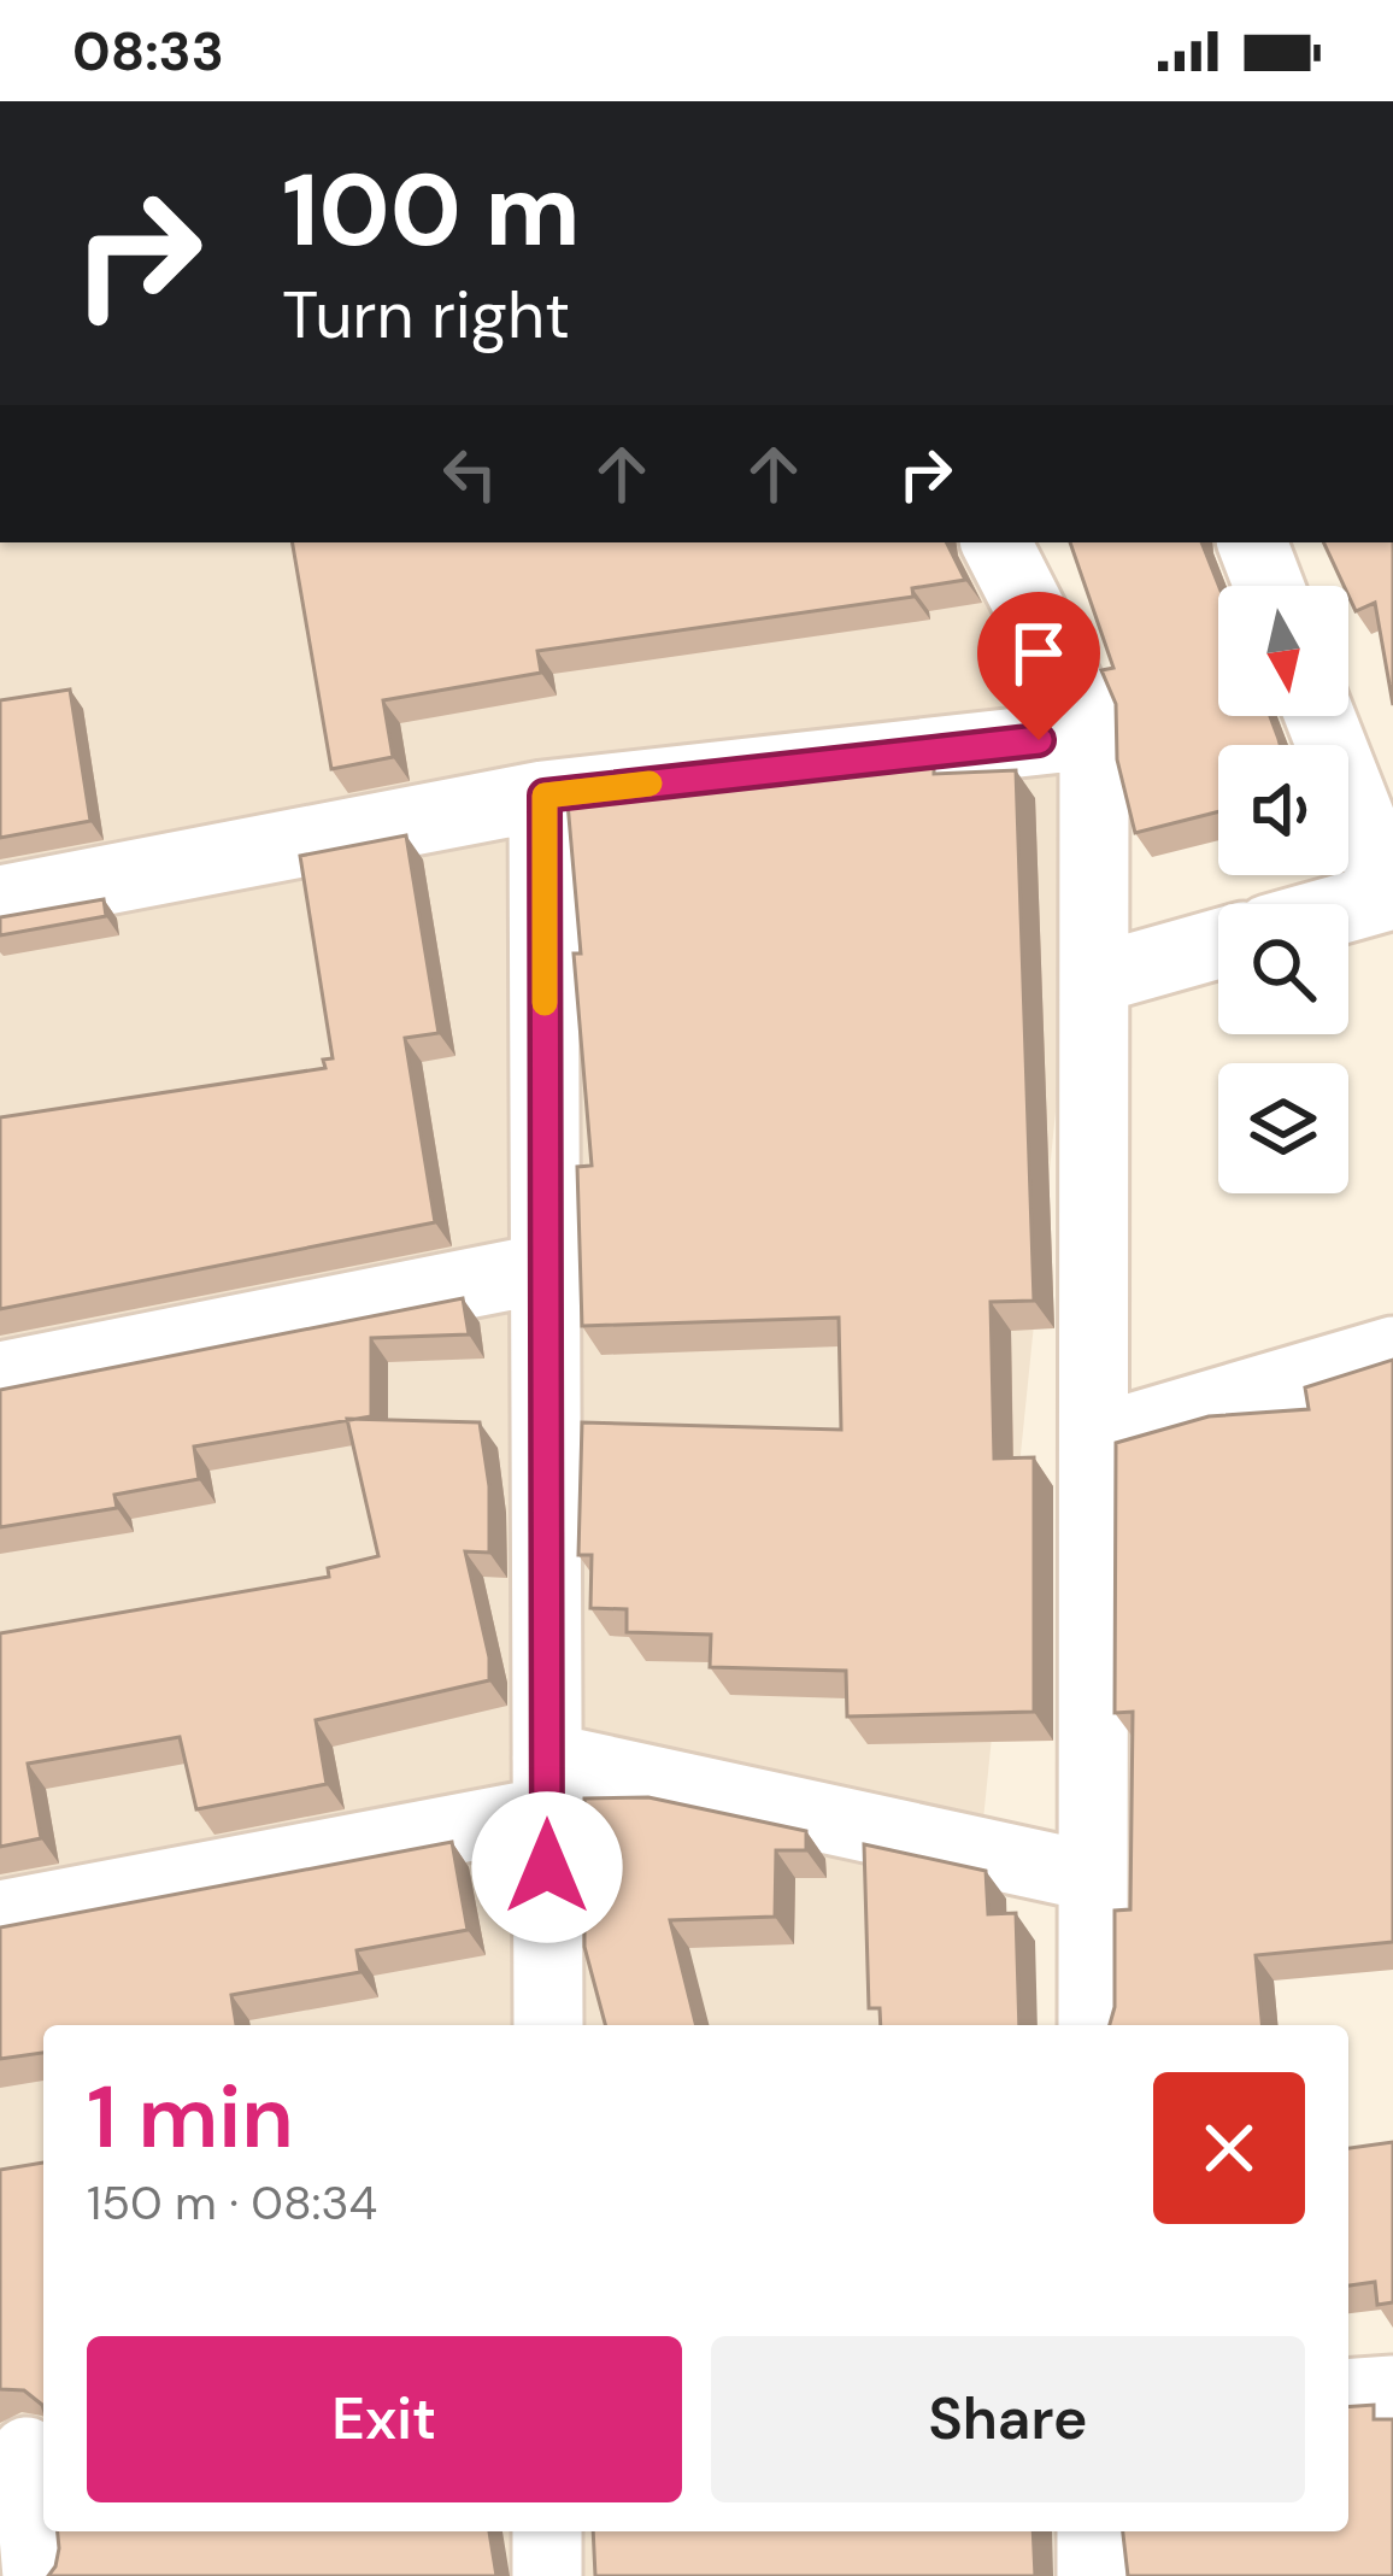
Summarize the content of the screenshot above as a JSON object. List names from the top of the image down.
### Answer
{
  "north": "bottom",
  "page": {
    "status": "08:33",
    "turn": ["100 m", "Turn right"],
    "heading": ["1 min", "150 m · 08:34"],
    "buttons": ["Exit", "Share"]
  }
}
